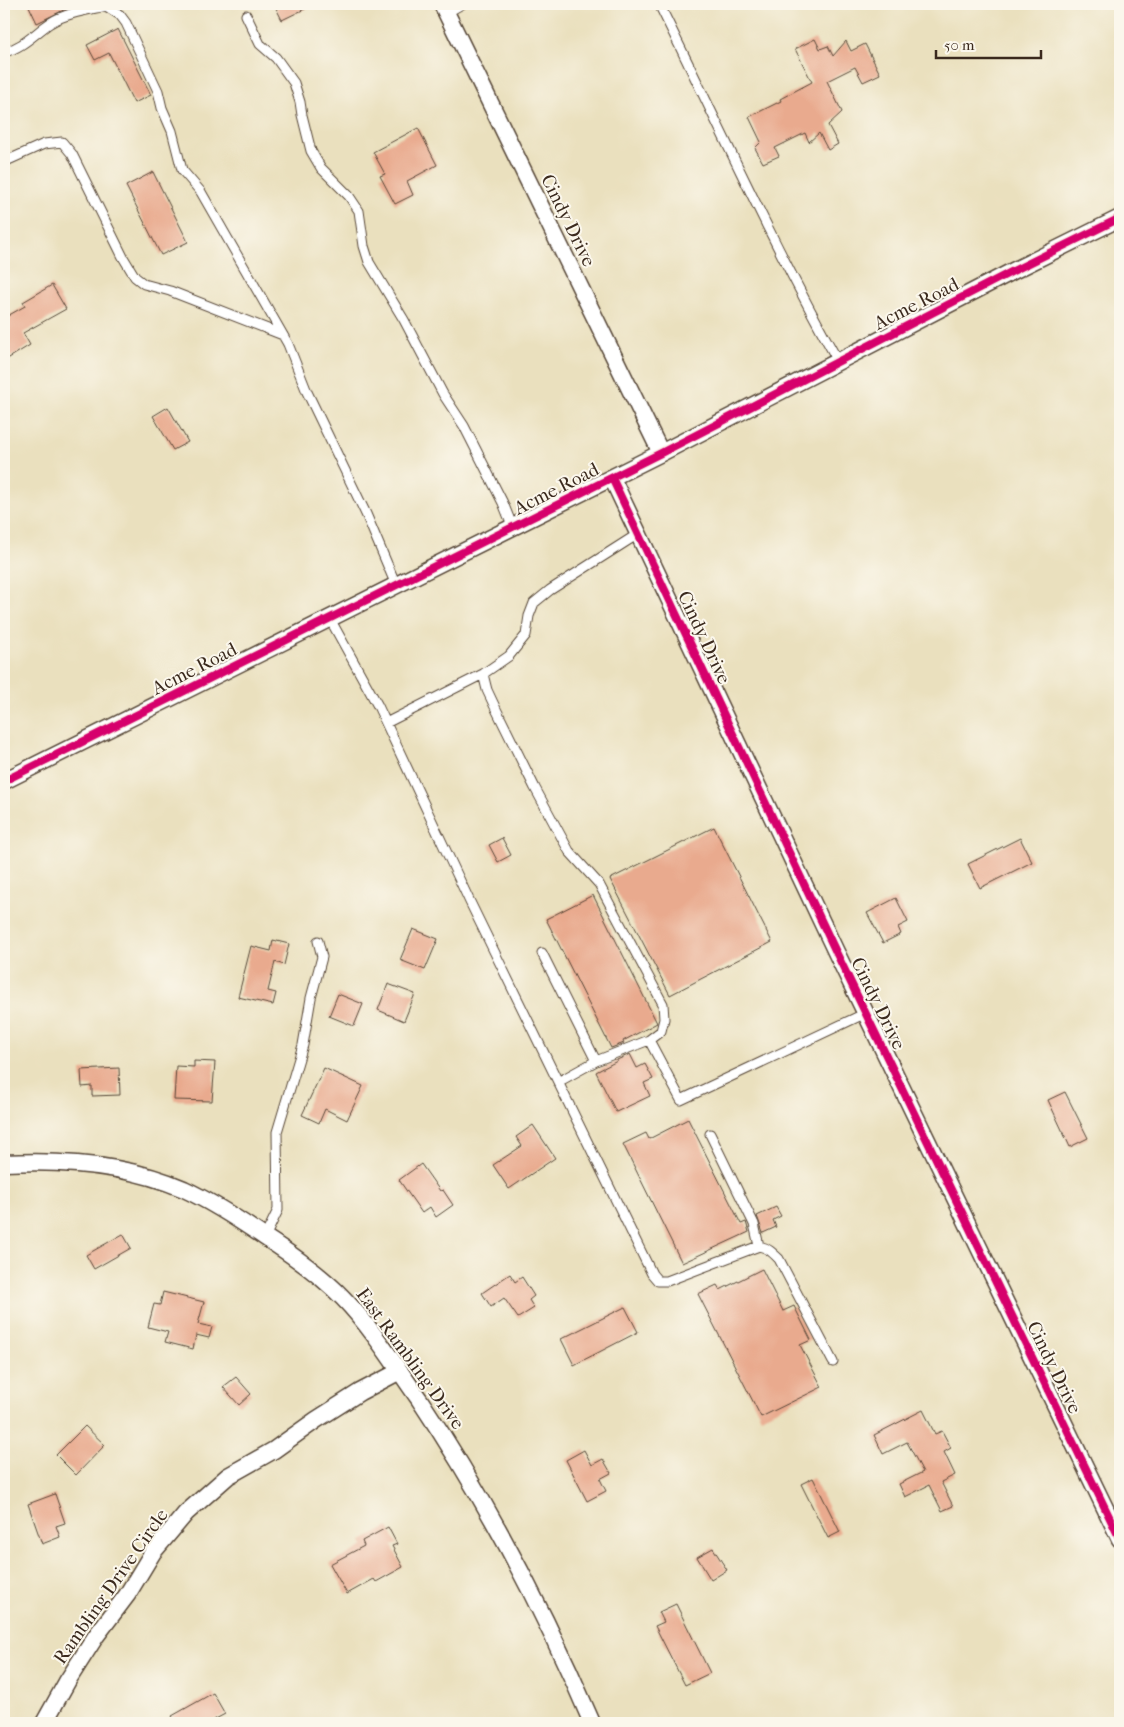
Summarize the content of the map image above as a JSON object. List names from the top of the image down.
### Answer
{
  "streets": {
    "street": [
      "Cindy Drive",
      "Acme Road",
      "East Rambling Drive",
      "Rambling Drive Circle"
    ]
  },
  "crossings": [
    ["Cindy Drive", "Acme Road"],
    ["East Rambling Drive", "Rambling Drive Circle"]
  ],
  "scale_bar": "50 m"
}
